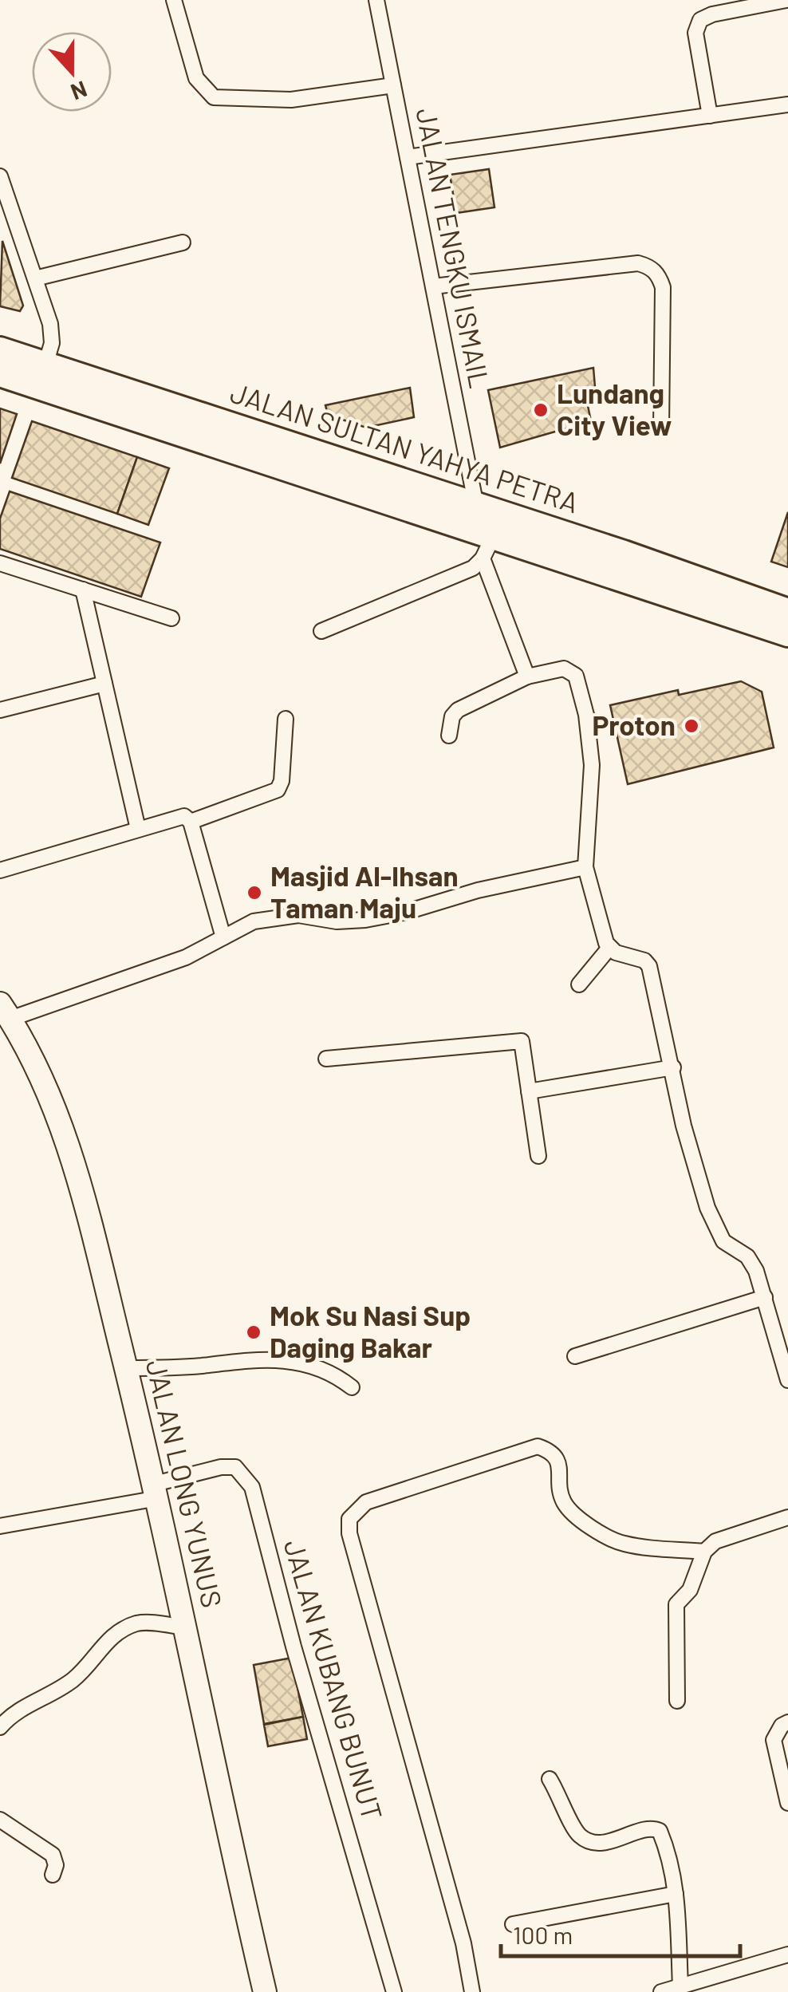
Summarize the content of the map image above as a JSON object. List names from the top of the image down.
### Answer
{
  "streets": {
    "highway": ["JALAN SULTAN YAHYA PETRA"],
    "main road": ["JALAN LONG YUNUS"],
    "street": ["JALAN TENGKU ISMAIL", "JALAN KUBANG BUNUT"]
  },
  "crossings": [
    ["JALAN TENGKU ISMAIL", "JALAN SULTAN YAHYA PETRA"],
    ["JALAN LONG YUNUS", "JALAN KUBANG BUNUT"]
  ],
  "places": [
    "Lundang City View",
    "Proton",
    "Masjid Al-Ihsan Taman Maju",
    "Mok Su Nasi Sup Daging Bakar"
  ],
  "scale_bar": "100 m",
  "north": "bottom"
}
